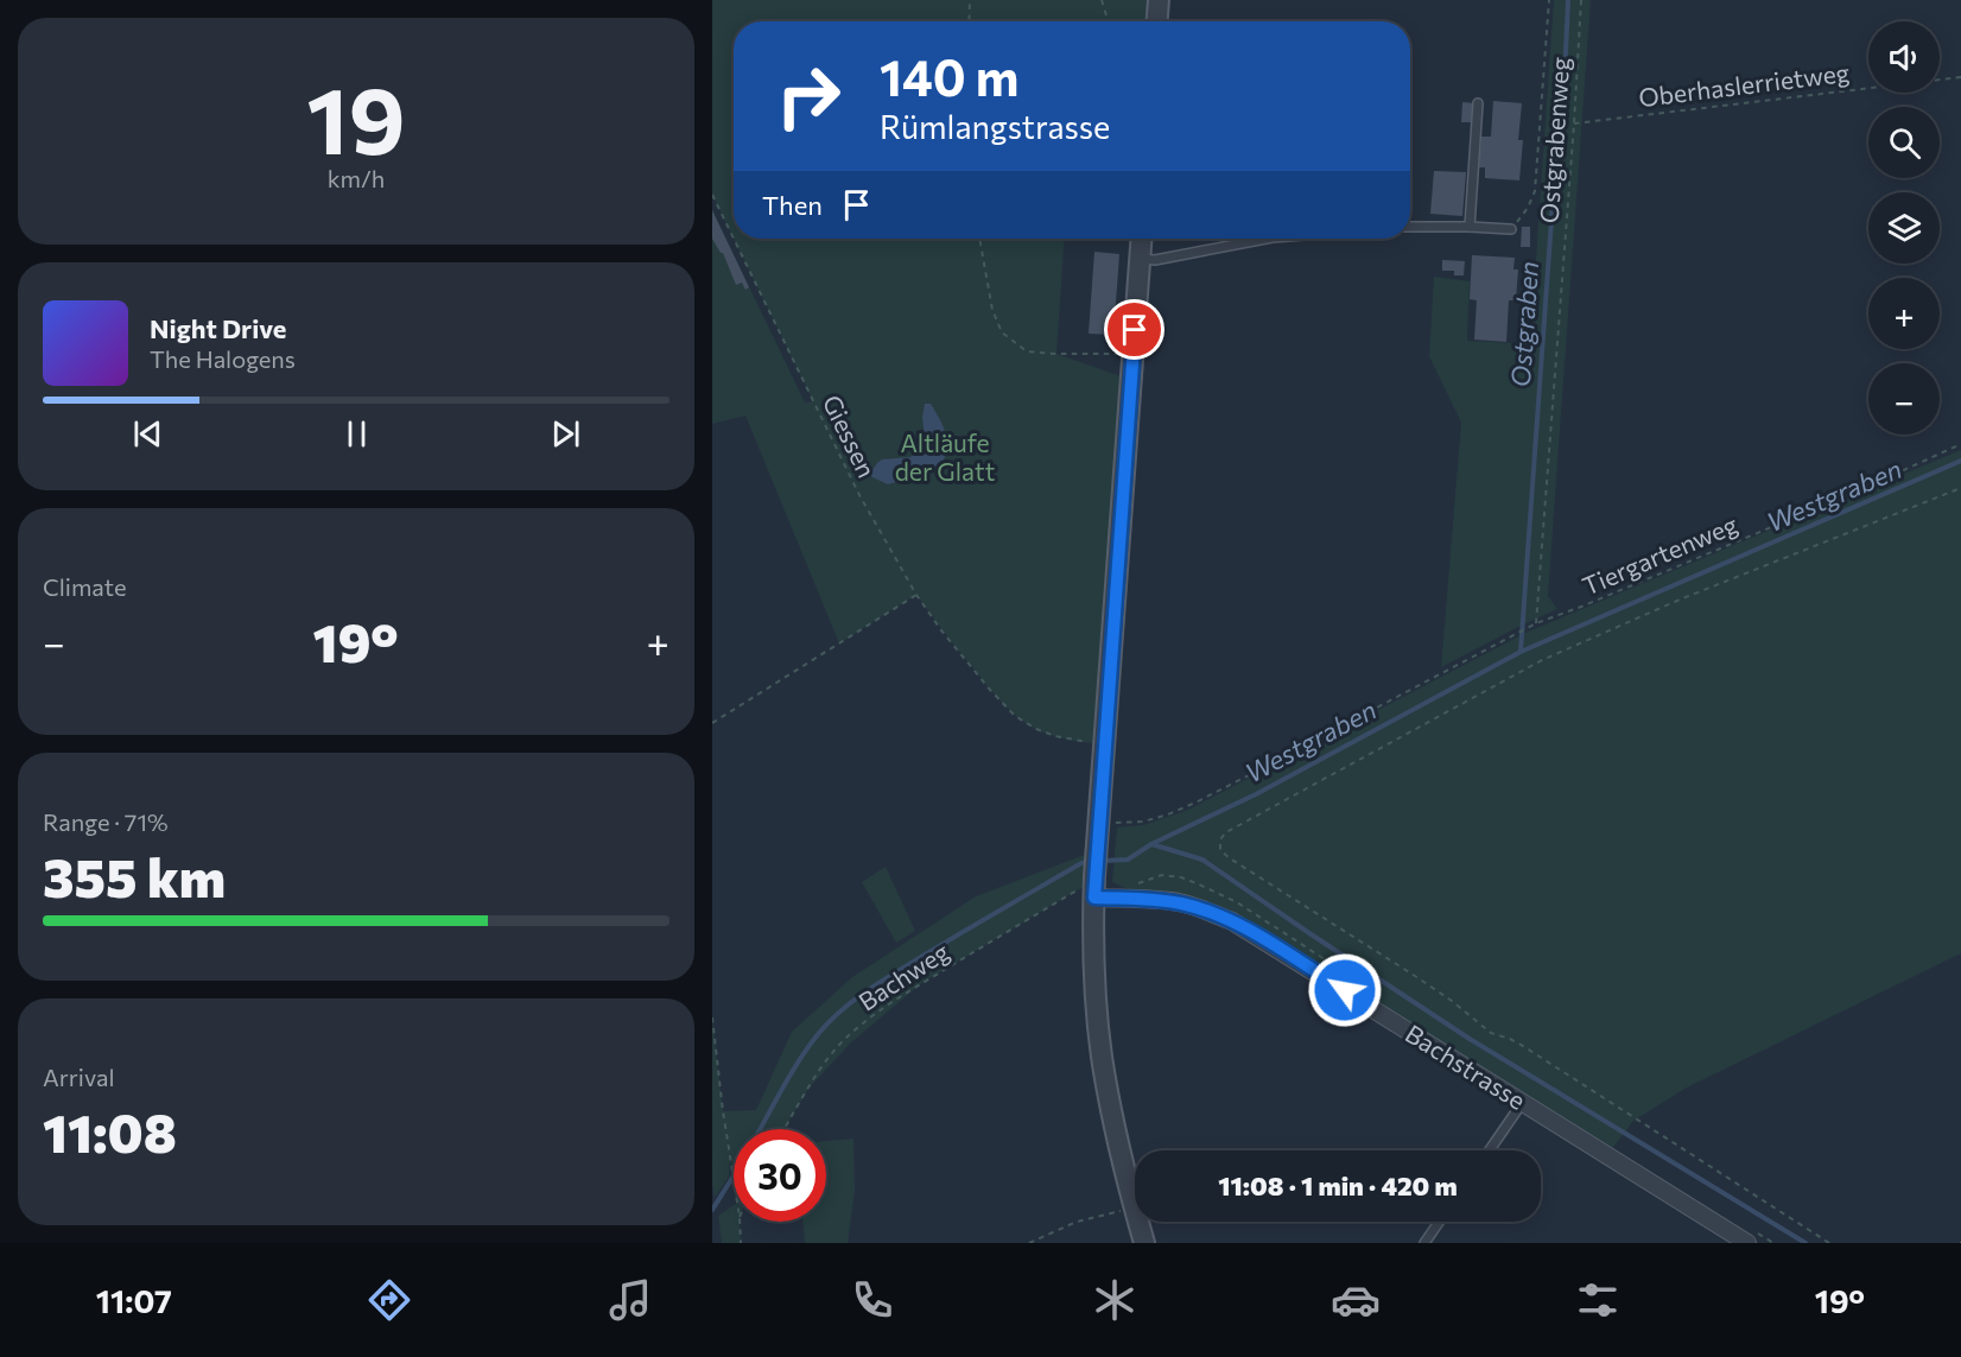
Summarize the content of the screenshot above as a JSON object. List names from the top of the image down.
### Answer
{
  "streets": {
    "street": ["Bachstrasse"],
    "path": [
      "Oberhaslerrietweg",
      "Ostgrabenweg",
      "Giessen",
      "Tiergartenweg",
      "Bachweg"
    ]
  },
  "crossings": [
    ["Oberhaslerrietweg", "Ostgrabenweg"],
    ["Ostgrabenweg", "Tiergartenweg"],
    ["Bachweg", "Bachstrasse"]
  ],
  "water": ["Ostgraben", "Westgraben"],
  "parks": ["Altläufe der Glatt"],
  "page": {
    "tile": [
      ["19", "km/h"],
      "Climate",
      ["Range · 71%", "355 km"],
      ["Arrival", "11:08"]
    ],
    "map_buttons": ["+", "−"],
    "turn": ["140 m", "Rümlangstrasse"],
    "then": "Then",
    "song": ["Night Drive", "The Halogens"],
    "heat": ["−", "19°", "+"],
    "limit": "30",
    "trip": "11:08 · 1 min · 420 m",
    "tabs": ["11:07", "19°"]
  }
}
